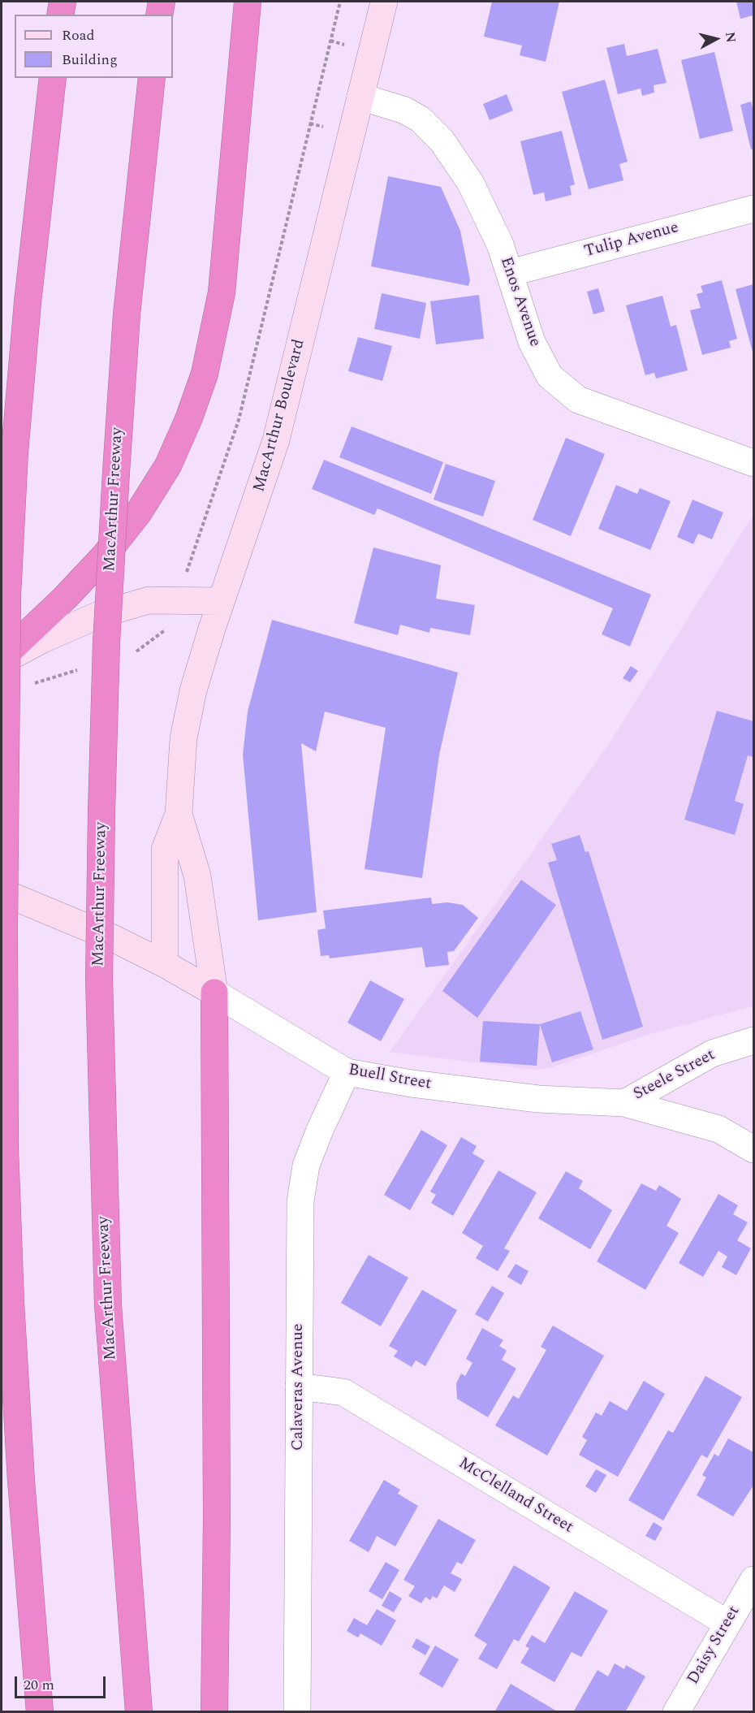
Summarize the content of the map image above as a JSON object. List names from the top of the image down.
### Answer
{
  "streets": {
    "highway": ["MacArthur Freeway"],
    "main road": ["MacArthur Boulevard", "Buell Street"],
    "street": [
      "Tulip Avenue",
      "Enos Avenue",
      "Steele Street",
      "Calaveras Avenue",
      "McClelland Street",
      "Daisy Street"
    ]
  },
  "crossings": [
    ["Tulip Avenue", "Enos Avenue"],
    ["Enos Avenue", "MacArthur Boulevard"],
    ["Steele Street", "Buell Street"],
    ["Buell Street", "Calaveras Avenue"],
    ["Calaveras Avenue", "McClelland Street"],
    ["McClelland Street", "Daisy Street"]
  ],
  "legend": ["Road", "Building"],
  "scale_bar": "20 m",
  "north": "right"
}
